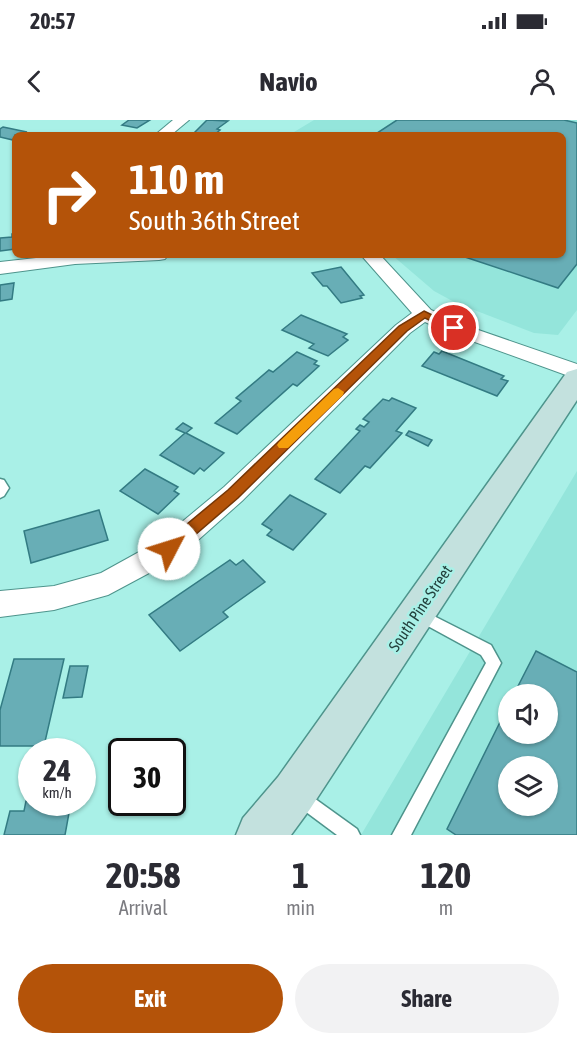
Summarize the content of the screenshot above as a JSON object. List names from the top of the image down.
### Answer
{
  "streets": {
    "main road": ["South Pine Street"]
  },
  "page": {
    "status": "20:57",
    "header": "Navio",
    "turn": ["110 m", "South 36th Street"],
    "speed": "24 km/h",
    "limit": "30",
    "eta": [
      "20:58",
      "Arrival",
      "1",
      "min",
      "120",
      "m"
    ],
    "buttons": ["Exit", "Share"]
  }
}
